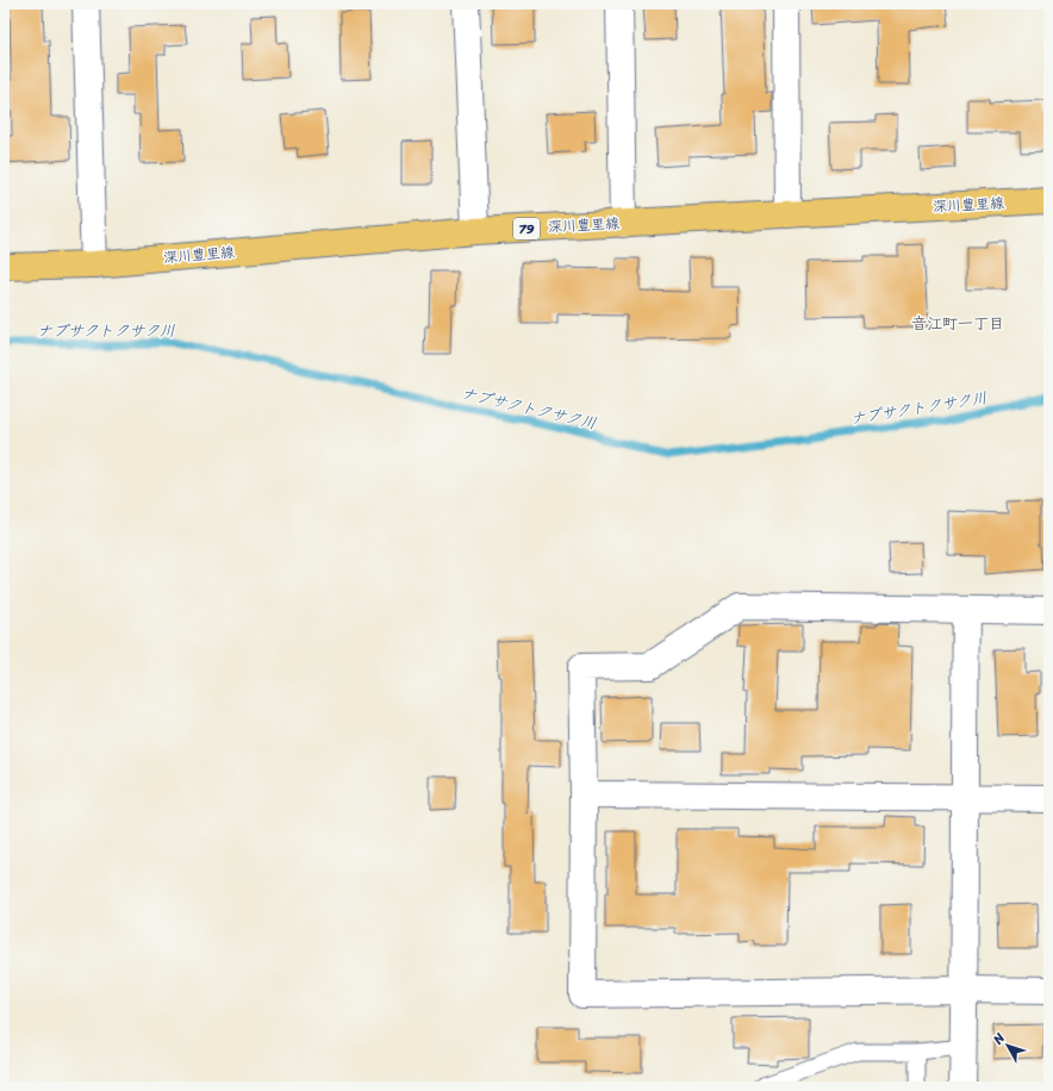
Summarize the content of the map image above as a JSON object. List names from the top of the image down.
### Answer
{
  "streets": {
    "main road": ["深川豊里線", "79"]
  },
  "districts": ["音江町一丁目"],
  "water": ["ナプサクトクサク川"],
  "north": "top left"
}
